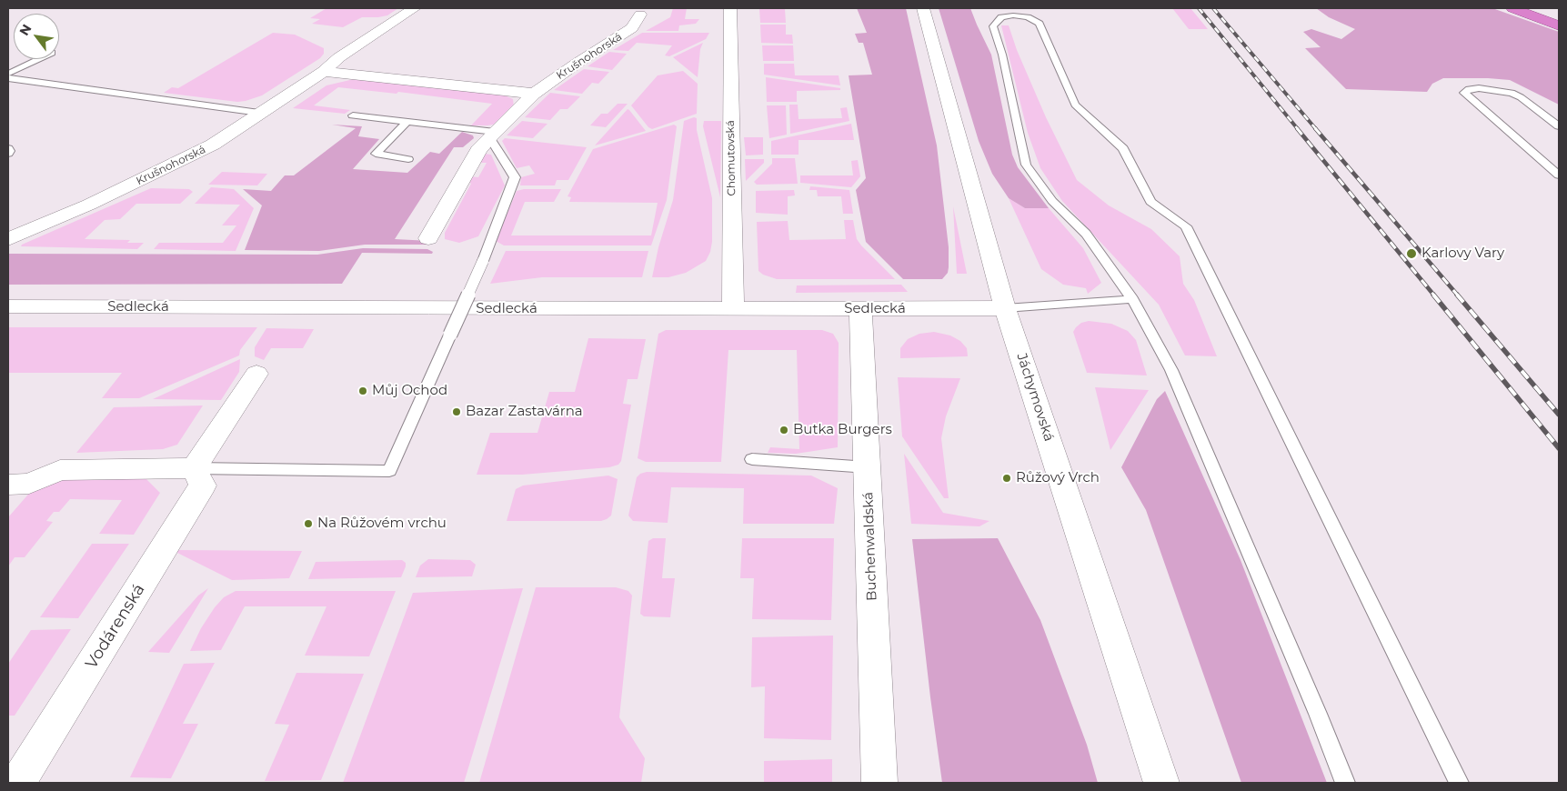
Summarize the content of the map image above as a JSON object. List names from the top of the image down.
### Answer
{
  "streets": {
    "street": [
      "Krušnohorská",
      "Chomutovská",
      "Sedlecká",
      "Jáchymovská",
      "Buchenwaldská",
      "Vodárenská"
    ]
  },
  "crossings": [
    ["Chomutovská", "Sedlecká"],
    ["Sedlecká", "Jáchymovská"],
    ["Sedlecká", "Buchenwaldská"]
  ],
  "places": [
    "Karlovy Vary",
    "Můj Ochod",
    "Bazar Zastavárna",
    "Butka Burgers",
    "Růžový Vrch",
    "Na Růžovém vrchu"
  ],
  "north": "top left"
}
